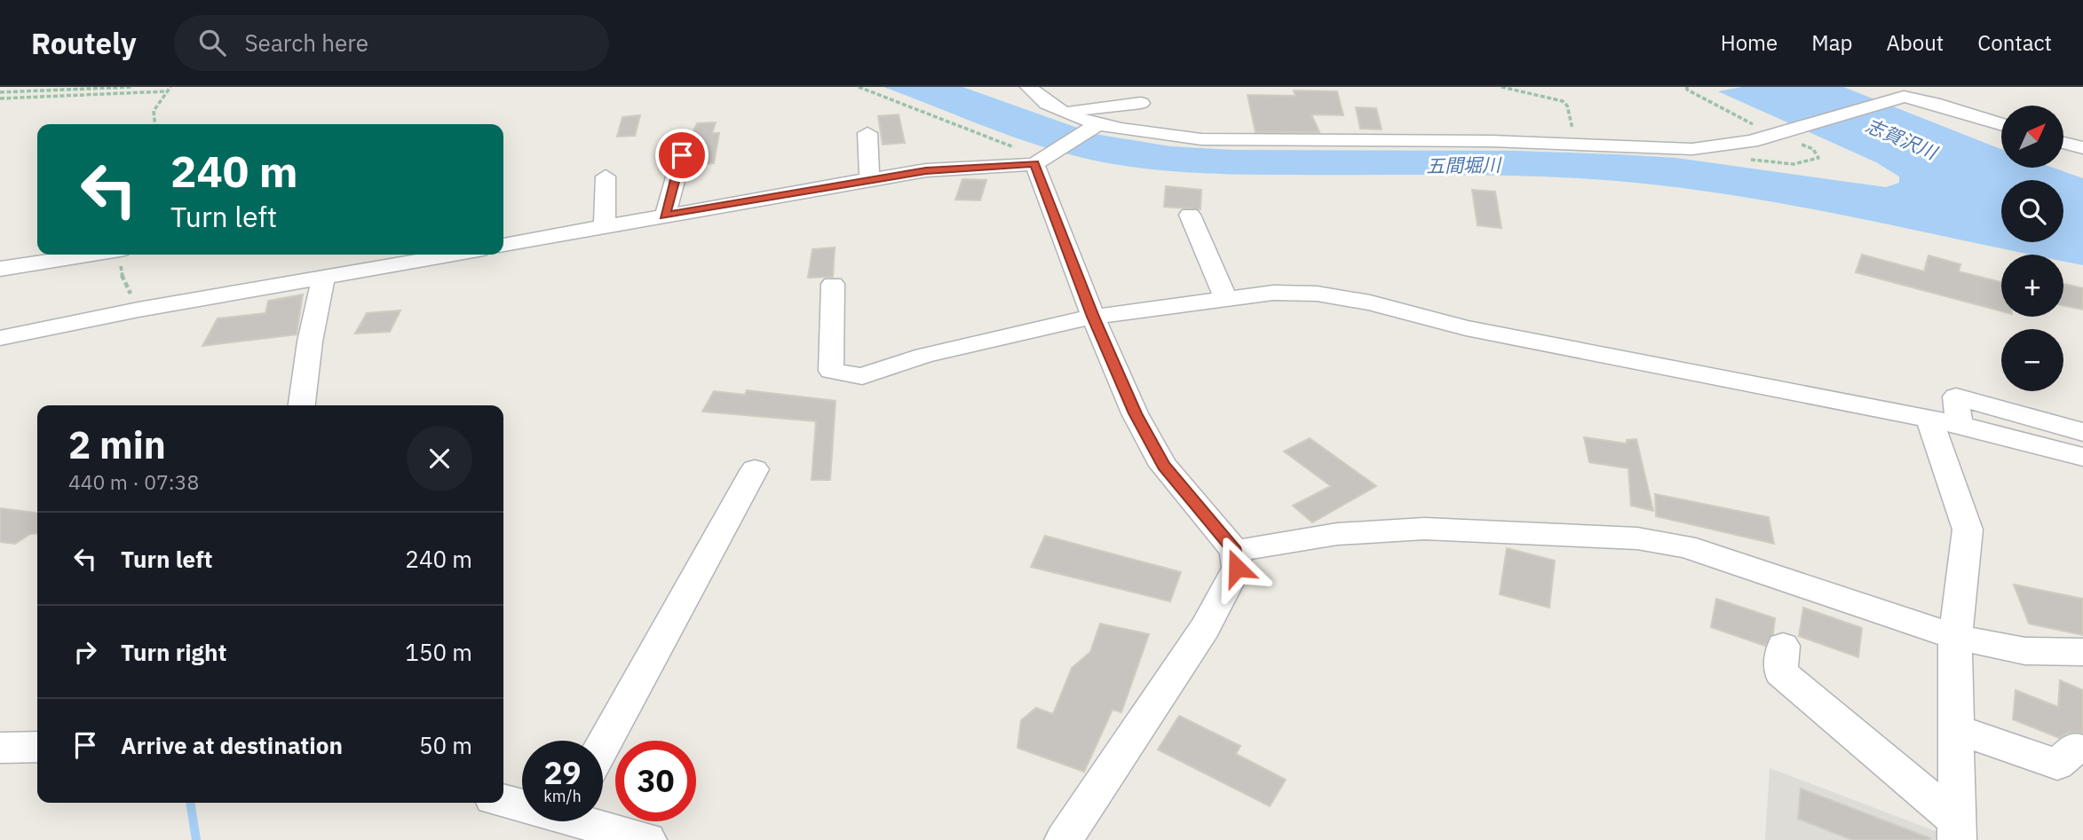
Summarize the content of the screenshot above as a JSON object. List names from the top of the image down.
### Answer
{
  "water": ["志賀沢川", "五間堀川"],
  "north": "top right",
  "page": {
    "header": "Routely",
    "search": "Search here",
    "nav": [
      "Home",
      "Map",
      "About",
      "Contact"
    ],
    "map_buttons": ["+", "−"],
    "turn": ["240 m", "Turn left"],
    "heading": ["2 min", "440 m · 07:38"],
    "list": [
      {
        "name": "Turn left",
        "value": "240 m"
      },
      {
        "name": "Turn right",
        "value": "150 m"
      },
      {
        "name": "Arrive at destination",
        "value": "50 m"
      }
    ],
    "speed": "29 km/h",
    "limit": "30"
  }
}
